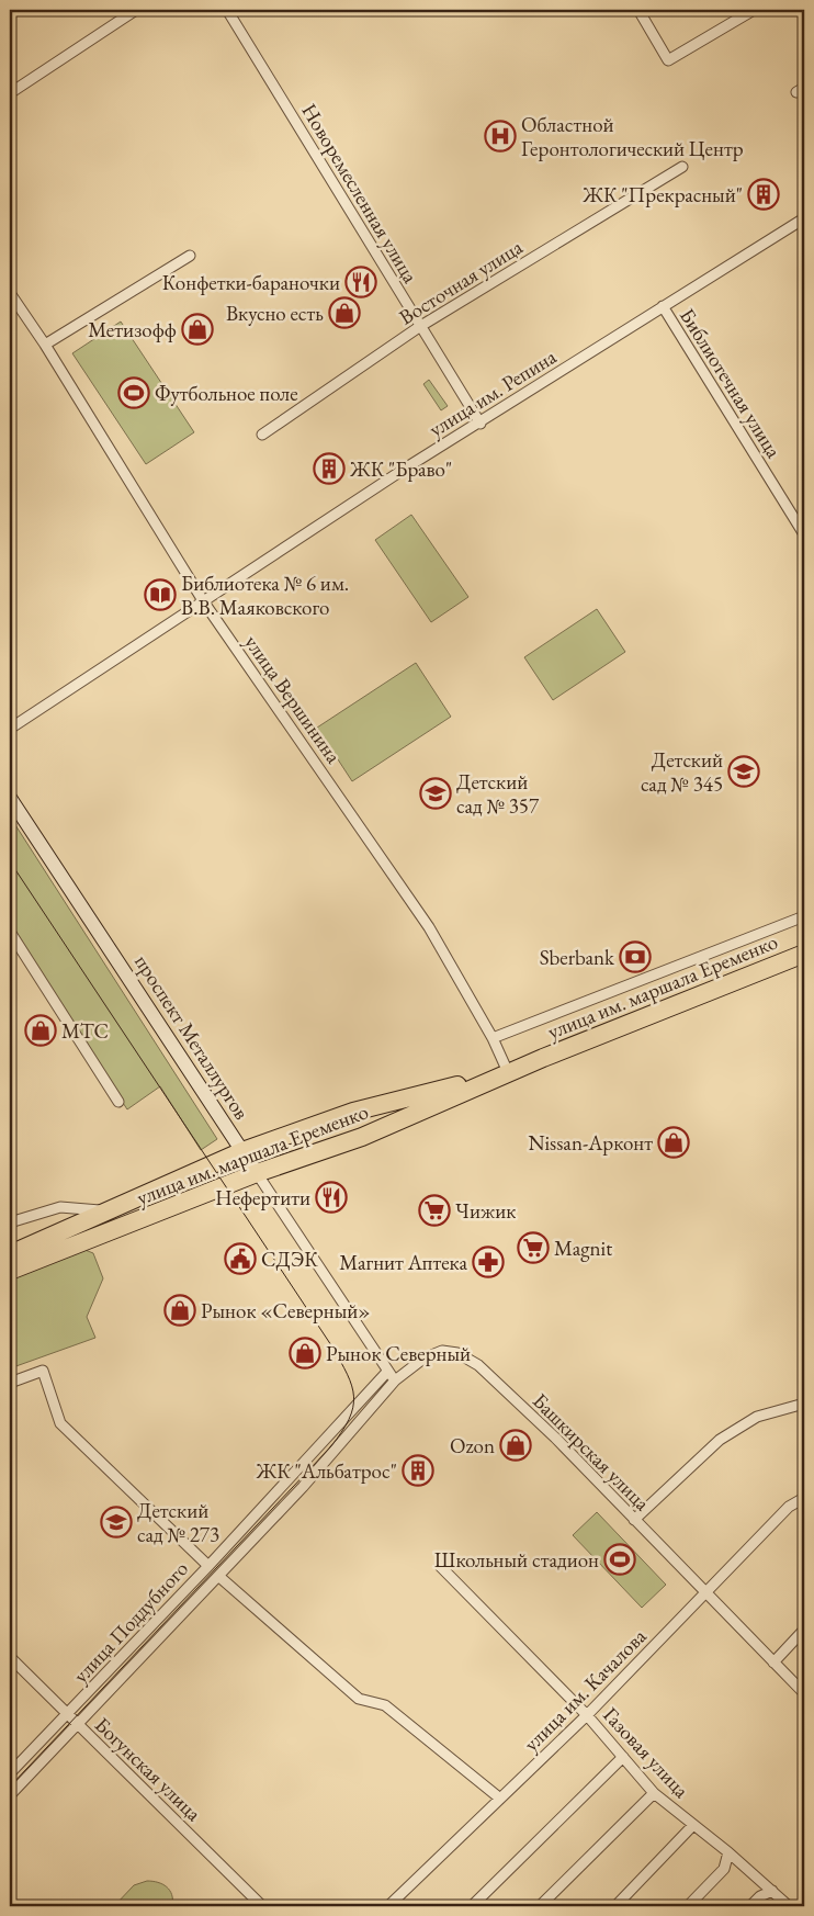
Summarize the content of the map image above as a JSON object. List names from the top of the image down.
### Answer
{
  "streets": {
    "highway": ["улица им. маршала Еременко"],
    "main road": ["проспект Металлургов"],
    "street": [
      "Новоремесленная улица",
      "Восточная улица",
      "Библиотечная улица",
      "улица им. Репина",
      "улица Вершинина",
      "Башкирская улица",
      "улица Поддубного",
      "улица им. Качалова",
      "Газовая улица",
      "Богунская улица"
    ]
  },
  "crossings": [
    ["Новоремесленная улица", "Восточная улица"],
    ["Новоремесленная улица", "улица им. Репина"],
    ["Библиотечная улица", "улица им. Репина"],
    ["улица им. Репина", "улица Вершинина"],
    ["улица Вершинина", "улица им. маршала Еременко"],
    ["улица им. маршала Еременко", "проспект Металлургов"],
    ["проспект Металлургов", "Башкирская улица"],
    ["проспект Металлургов", "улица Поддубного"],
    ["Башкирская улица", "улица Поддубного"],
    ["Башкирская улица", "улица им. Качалова"],
    ["улица Поддубного", "Богунская улица"],
    ["улица им. Качалова", "Газовая улица"]
  ],
  "places": {
    "hospital": ["Областной Геронтологический Центр"],
    "building": ["ЖК \"Прекрасный\"", "ЖК \"Браво\"", "ЖК \"Альбатрос\""],
    "restaurant": ["Конфетки-бараночки", "Нефертити"],
    "shop": [
      "Вкусно есть",
      "Метизофф",
      "МТС",
      "Nissan-Арконт",
      "Рынок «Северный»",
      "Рынок Северный",
      "Ozon"
    ],
    "sports": ["Футбольное поле", "Школьный стадион"],
    "library": ["Библиотека № 6 им. В.В. Маяковского"],
    "school or university": ["Детский сад № 345", "Детский сад № 357", "Детский сад № 273"],
    "bank": ["Sberbank"],
    "supermarket": ["Чижик", "Magnit"],
    "public building": ["СДЭК"],
    "pharmacy": ["Магнит Аптека"]
  }
}
